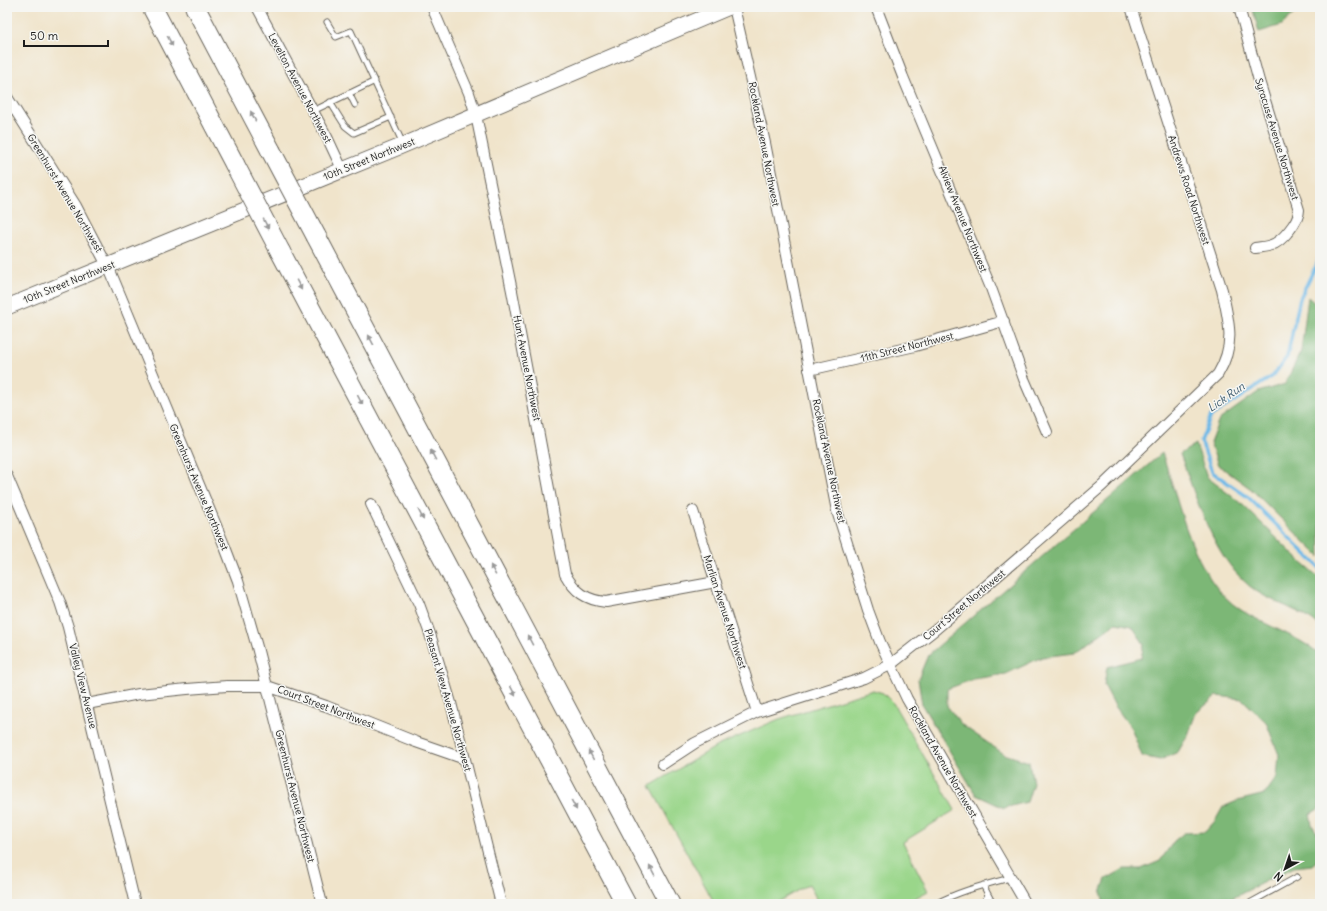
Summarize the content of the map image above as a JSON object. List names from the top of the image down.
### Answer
{
  "streets": {
    "main road": ["10th Street Northwest"],
    "street": [
      "Levelton Avenue Northwest",
      "Syracuse Avenue Northwest",
      "Rockland Avenue Northwest",
      "Andrews Road Northwest",
      "Greenhurst Avenue Northwest",
      "Alview Avenue Northwest",
      "11th Street Northwest",
      "Hunt Avenue Northwest",
      "Court Street Northwest",
      "Marlian Avenue Northwest",
      "Valley View Avenue",
      "Pleasant View Avenue Northwest"
    ]
  },
  "crossings": [
    ["Levelton Avenue Northwest", "10th Street Northwest"],
    ["Rockland Avenue Northwest", "11th Street Northwest"],
    ["Rockland Avenue Northwest", "Court Street Northwest"],
    ["10th Street Northwest", "Greenhurst Avenue Northwest"],
    ["10th Street Northwest", "Hunt Avenue Northwest"],
    ["Andrews Road Northwest", "Court Street Northwest"],
    ["Greenhurst Avenue Northwest", "Court Street Northwest"],
    ["Alview Avenue Northwest", "11th Street Northwest"],
    ["Hunt Avenue Northwest", "Marlian Avenue Northwest"],
    ["Court Street Northwest", "Marlian Avenue Northwest"],
    ["Court Street Northwest", "Valley View Avenue"],
    ["Court Street Northwest", "Pleasant View Avenue Northwest"]
  ],
  "water": ["Lick Run"],
  "scale_bar": "50 m",
  "north": "bottom left"
}
